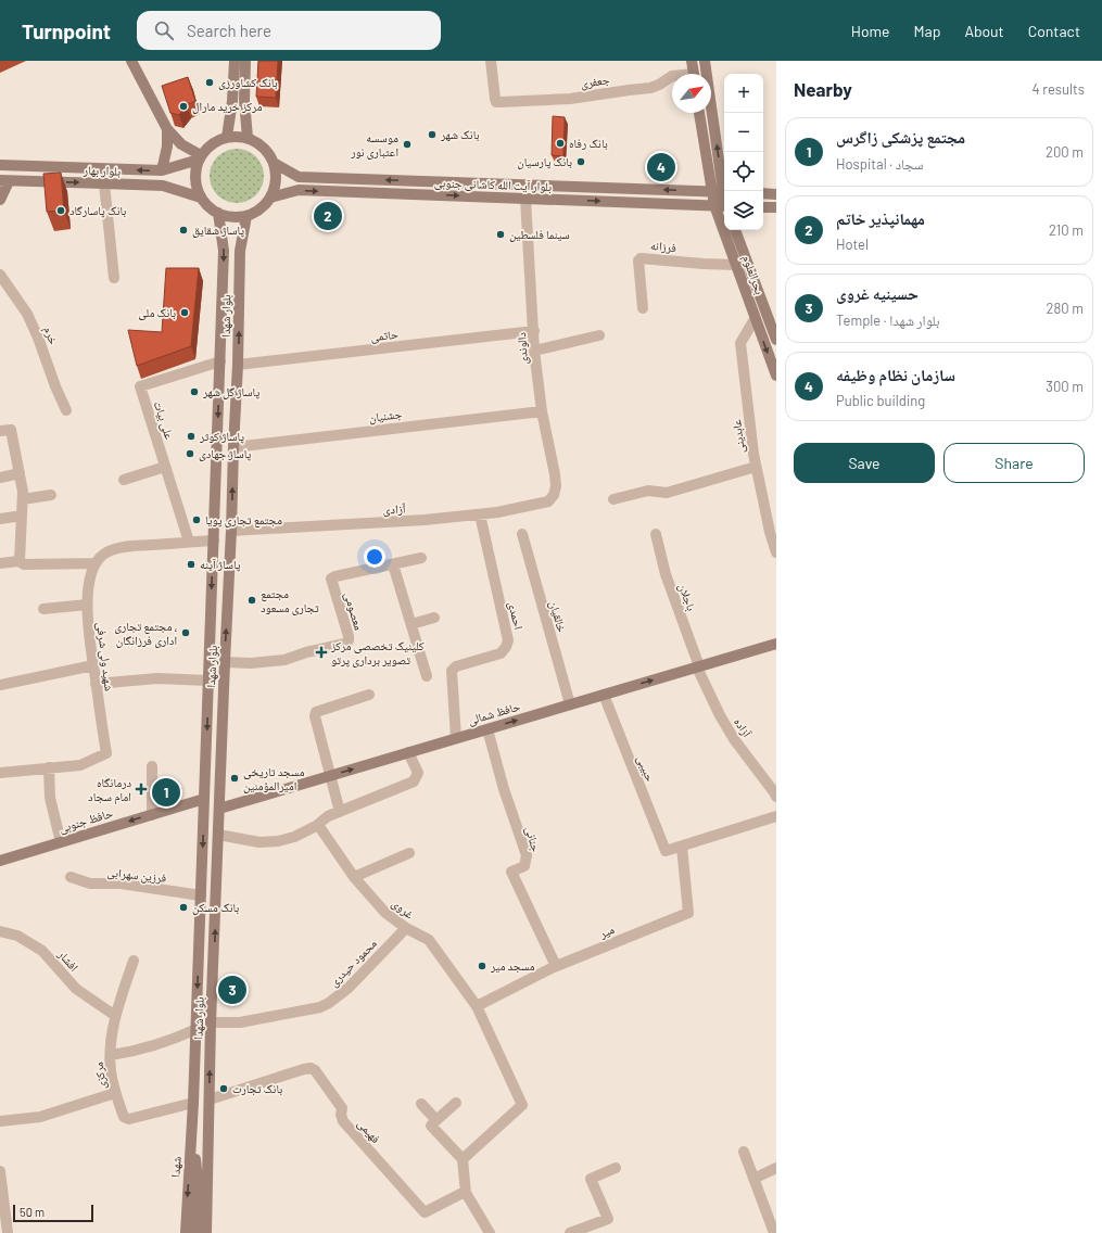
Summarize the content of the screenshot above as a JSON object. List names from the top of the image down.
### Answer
{
  "streets": {
    "main road": [
      "بلوار بهار",
      "بلوار آیت الله کاشانی جنوبی",
      "بحرالعلوم",
      "بلوار شهدا",
      "حافظ شمالی",
      "حافظ جنوبی",
      "شهدا"
    ],
    "street": [
      "جعفری",
      "فرزانه",
      "خرم",
      "حاتمی",
      "دالوندی",
      "جشنیان",
      "علی بیات",
      "عابدینی",
      "آزادی",
      "باجلان",
      "معصومی",
      "احمدی",
      "خالقیان",
      "شهید ولی شرفی",
      "آزاده",
      "حبیبی",
      "جنانی",
      "فرزین سهرابی",
      "غروی",
      "میر",
      "افشار",
      "محمود حیدری",
      "مرکزی",
      "فهیمی"
    ]
  },
  "crossings": [
    ["بلوار بهار", "بلوار آیت الله کاشانی جنوبی"],
    ["بلوار بهار", "بلوار شهدا"],
    ["بلوار آیت الله کاشانی جنوبی", "بحرالعلوم"],
    ["بلوار آیت الله کاشانی جنوبی", "بلوار شهدا"],
    ["بلوار آیت الله کاشانی جنوبی", "دالوندی"],
    ["فرزانه", "بحرالعلوم"],
    ["بحرالعلوم", "عابدینی"],
    ["بلوار شهدا", "حاتمی"],
    ["بلوار شهدا", "جشنیان"],
    ["بلوار شهدا", "علی بیات"],
    ["بلوار شهدا", "آزادی"],
    ["بلوار شهدا", "معصومی"],
    ["بلوار شهدا", "حافظ شمالی"],
    ["بلوار شهدا", "حافظ جنوبی"],
    ["بلوار شهدا", "فرزین سهرابی"],
    ["بلوار شهدا", "محمود حیدری"],
    ["بلوار شهدا", "مرکزی"],
    ["بلوار شهدا", "فهیمی"],
    ["بلوار شهدا", "شهدا"],
    ["حاتمی", "دالوندی"],
    ["دالوندی", "جشنیان"],
    ["دالوندی", "آزادی"],
    ["آزادی", "احمدی"],
    ["باجلان", "حافظ شمالی"],
    ["باجلان", "آزاده"],
    ["احمدی", "حافظ شمالی"],
    ["خالقیان", "حافظ شمالی"],
    ["حافظ شمالی", "آزاده"],
    ["حافظ شمالی", "حبیبی"],
    ["حافظ شمالی", "جنانی"],
    ["حبیبی", "میر"],
    ["جنانی", "میر"],
    ["غروی", "میر"],
    ["غروی", "محمود حیدری"],
    ["افشار", "مرکزی"],
    ["مرکزی", "شهدا"]
  ],
  "one_way": ["حافظ شمالی", "حافظ جنوبی"],
  "places": {
    "other": [
      "بانک کشاورزی",
      "مرکز خرید مارال",
      "بانک شهر",
      "بانک رفاه",
      "موسسه اعتباری نور",
      "بانک پارسیان",
      "بانک پاسارگاد",
      "پاساژ شقایق",
      "سینما فلسطین",
      "بانک ملی",
      "پاساژ گل شهر",
      "پاساژ کوثر",
      "پاساژ جهادی",
      "مجتمع تجاری پویا",
      "پاساژ آینه",
      "مجتمع تجاری مسعود",
      "مجتمع تجاری ، اداری فرزانگان",
      "مسجد تاریخی امیرالمؤمنین",
      "بانک مسکن",
      "مسجد میر",
      "بانک تجارت"
    ],
    "health": ["کلینیک تخصصی مرکز تصویر برداری پرتو", "درمانگاه امام سجاد"]
  },
  "scale_bar": "50 m",
  "north": "top right",
  "page": {
    "header": "Turnpoint",
    "search": "Search here",
    "nav": [
      "Home",
      "Map",
      "About",
      "Contact"
    ],
    "heading": ["Nearby", "4 results"],
    "map_buttons": ["+", "−"],
    "list": [
      {
        "mark": "1",
        "name": "مجتمع پزشکی زاگرس",
        "note": "Hospital · سجاد",
        "value": "200 m"
      },
      {
        "mark": "2",
        "name": "مهمانپذیر خاتم",
        "note": "Hotel",
        "value": "210 m"
      },
      {
        "mark": "3",
        "name": "حسینیه غروی",
        "note": "Temple · بلوار شهدا",
        "value": "280 m"
      },
      {
        "mark": "4",
        "name": "سازمان نظام وظیفه",
        "note": "Public building",
        "value": "300 m"
      }
    ],
    "pins": [
      "4",
      "2",
      "1",
      "3"
    ],
    "buttons": ["Save", "Share"],
    "scale": "50 m"
  }
}
